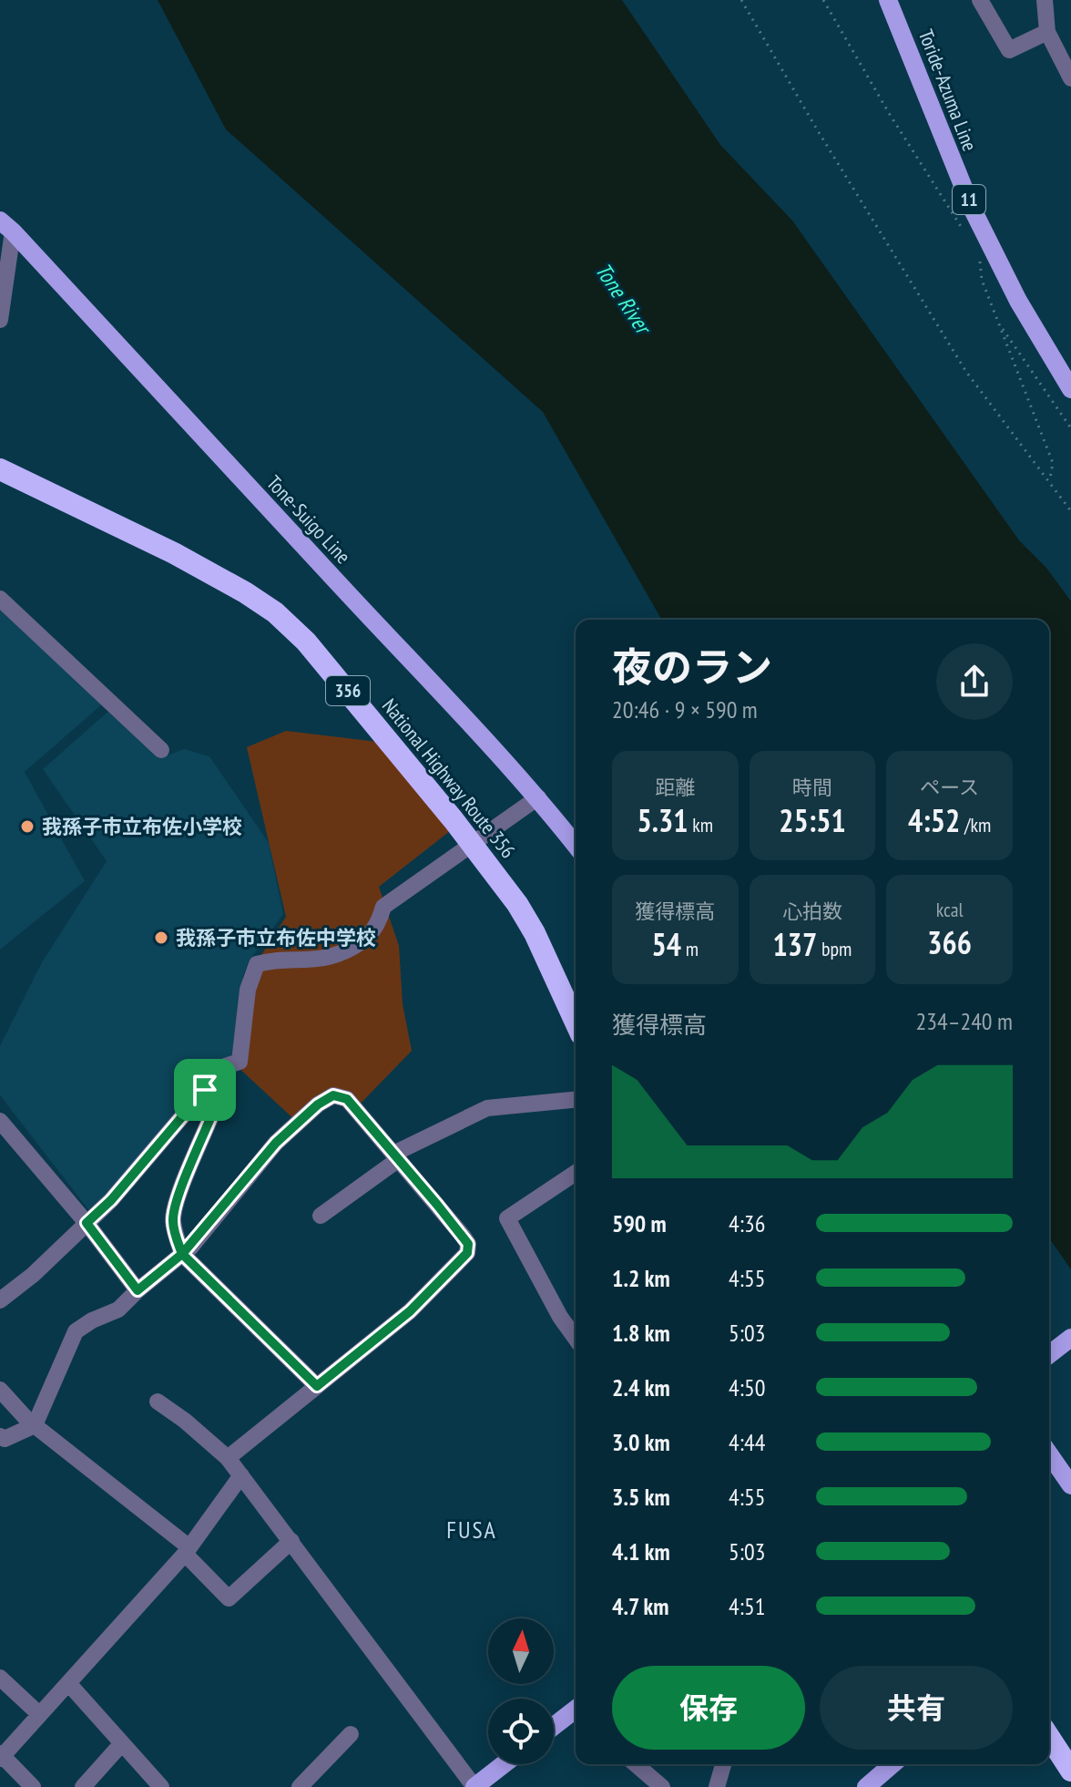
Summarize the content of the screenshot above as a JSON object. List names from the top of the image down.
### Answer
{
  "streets": {
    "highway": ["356", "National Highway Route 356"],
    "main road": ["Toride-Azuma Line", "11", "Tone-Suigo Line"]
  },
  "districts": ["FUSA"],
  "water": ["Tone River"],
  "places": ["我孫子市立布佐小学校", "我孫子市立布佐中学校"],
  "north": "top",
  "page": {
    "heading": ["夜のラン", "20:46 · 9 × 590 m"],
    "stats": [
      ["距離", "5.31 km"],
      ["時間", "25:51"],
      ["ペース", "4:52 /km"],
      ["獲得標高", "54 m"],
      ["心拍数", "137 bpm"],
      ["kcal", "366"]
    ],
    "chart": ["獲得標高", "234–240 m"],
    "list": [
      {
        "name": "590 m",
        "note": "4:36"
      },
      {
        "name": "1.2 km",
        "note": "4:55"
      },
      {
        "name": "1.8 km",
        "note": "5:03"
      },
      {
        "name": "2.4 km",
        "note": "4:50"
      },
      {
        "name": "3.0 km",
        "note": "4:44"
      },
      {
        "name": "3.5 km",
        "note": "4:55"
      },
      {
        "name": "4.1 km",
        "note": "5:03"
      },
      {
        "name": "4.7 km",
        "note": "4:51"
      }
    ],
    "buttons": ["保存", "共有"]
  }
}
